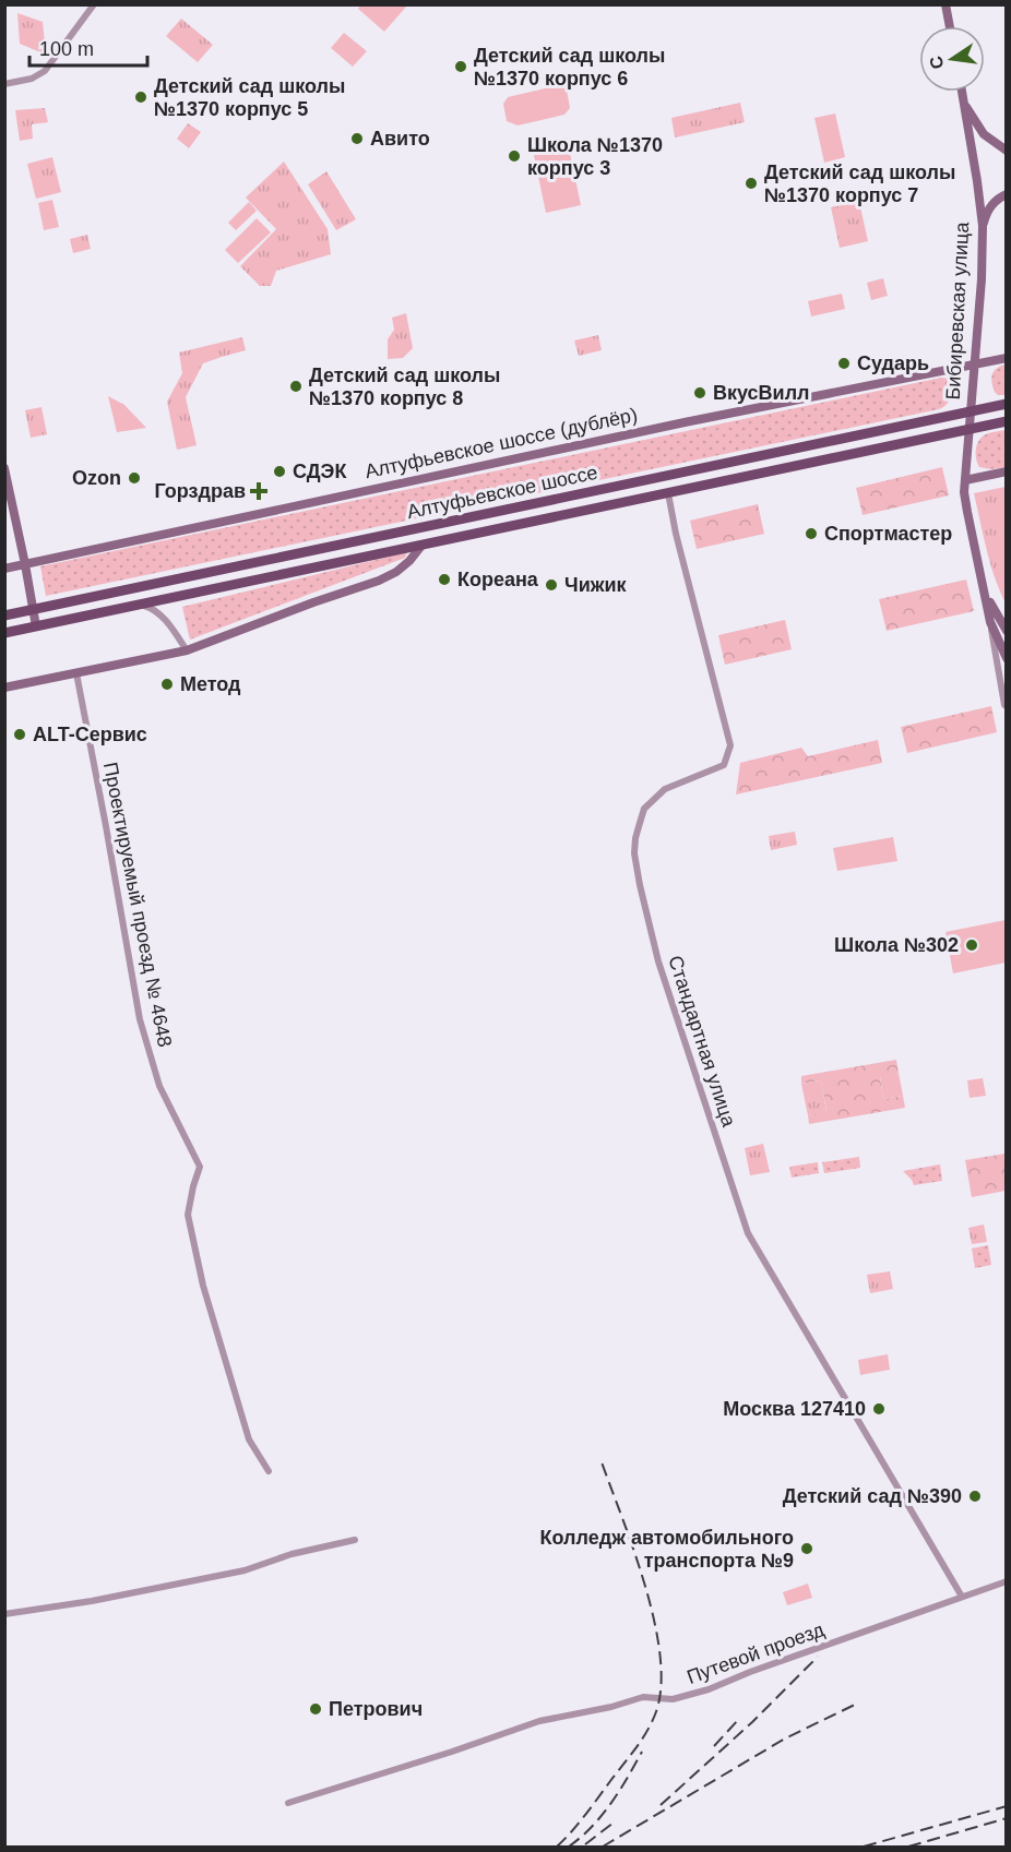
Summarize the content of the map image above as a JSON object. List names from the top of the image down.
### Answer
{
  "streets": {
    "main road": ["Бибиревская улица", "Алтуфьевское шоссе (дублёр)", "Алтуфьевское шоссе"],
    "street": ["Проектируемый проезд № 4648", "Стандартная улица", "Путевой проезд"]
  },
  "crossings": [
    ["Бибиревская улица", "Алтуфьевское шоссе (дублёр)"],
    ["Бибиревская улица", "Алтуфьевское шоссе"],
    ["Алтуфьевское шоссе", "Стандартная улица"],
    ["Стандартная улица", "Путевой проезд"]
  ],
  "places": {
    "other": [
      "Детский сад школы №1370 корпус 6",
      "Детский сад школы №1370 корпус 5",
      "Авито",
      "Школа №1370 корпус 3",
      "Детский сад школы №1370 корпус 7",
      "Сударь",
      "Детский сад школы №1370 корпус 8",
      "ВкусВилл",
      "СДЭК",
      "Ozon",
      "Спортмастер",
      "Кореана",
      "Чижик",
      "Метод",
      "ALT-Сервис",
      "Школа №302",
      "Москва 127410",
      "Детский сад №390",
      "Колледж автомобильного транспорта №9",
      "Петрович"
    ],
    "health": ["Горздрав"]
  },
  "scale_bar": "100 m",
  "north": "left"
}
